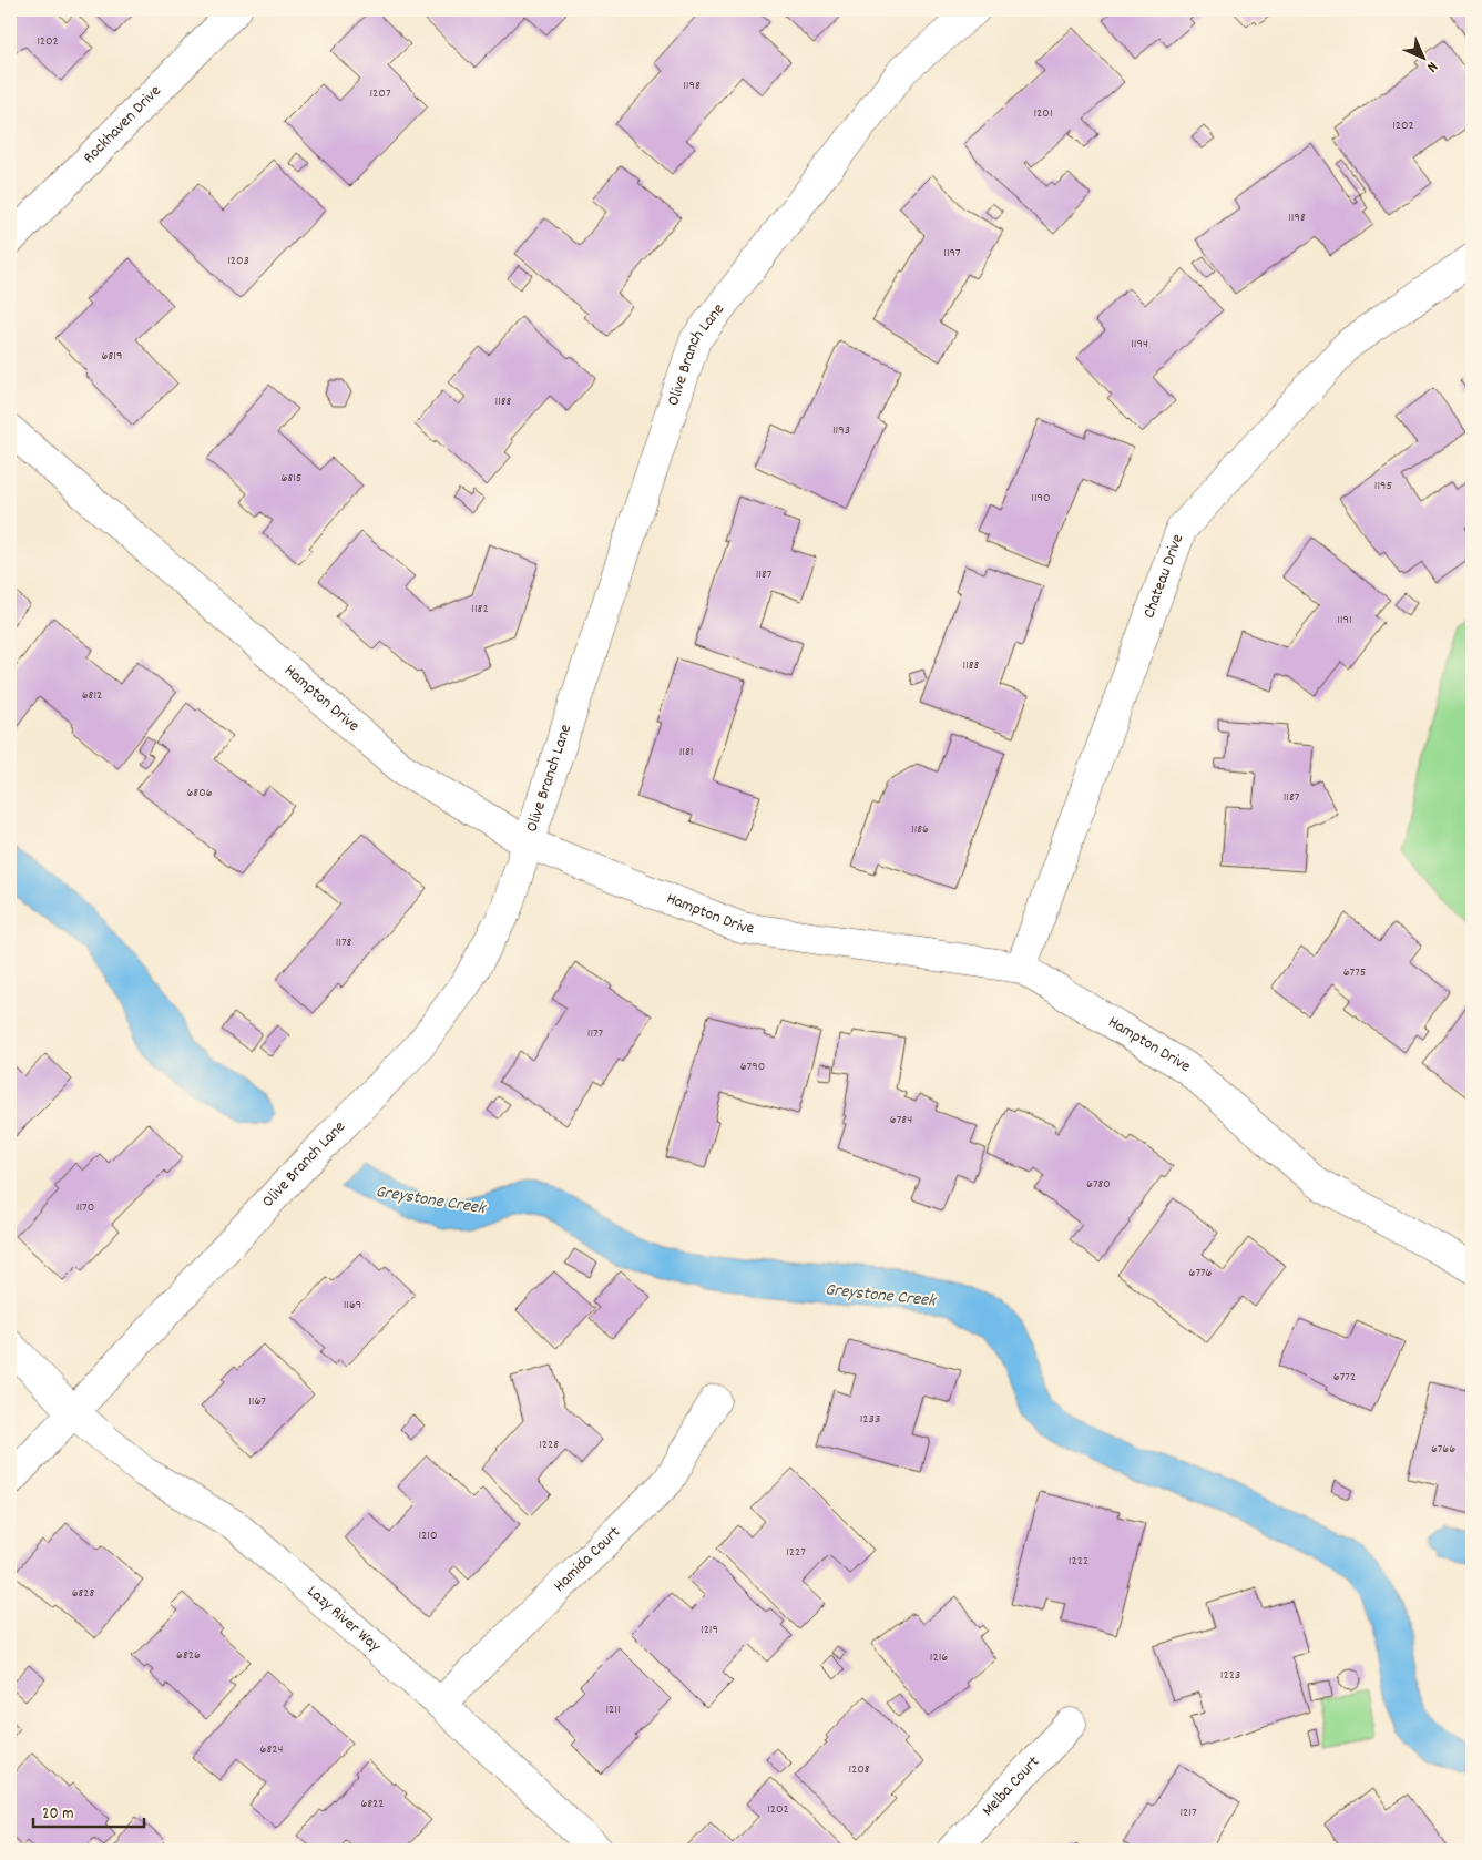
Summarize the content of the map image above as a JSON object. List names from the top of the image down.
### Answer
{
  "streets": {
    "street": [
      "Rockhaven Drive",
      "Olive Branch Lane",
      "Chateau Drive",
      "Hampton Drive",
      "Hamida Court",
      "Lazy River Way",
      "Melba Court"
    ]
  },
  "crossings": [
    ["Olive Branch Lane", "Hampton Drive"],
    ["Olive Branch Lane", "Lazy River Way"],
    ["Chateau Drive", "Hampton Drive"],
    ["Hamida Court", "Lazy River Way"]
  ],
  "water": ["Greystone Creek"],
  "house_numbers": [
    "1202",
    "1198",
    "1207",
    "1201",
    "1202",
    "1198",
    "1197",
    "1203",
    "1194",
    "6819",
    "1188",
    "1193",
    "6815",
    "1195",
    "1190",
    "1187",
    "1182",
    "1191",
    "1188",
    "6812",
    "1181",
    "6806",
    "1187",
    "1186",
    "1178",
    "6775",
    "1177",
    "6790",
    "6784",
    "6780",
    "1170",
    "6776",
    "1169",
    "6772",
    "1167",
    "1233",
    "1228",
    "6766",
    "1210",
    "1227",
    "1222",
    "6828",
    "1219",
    "6826",
    "1216",
    "1223",
    "1211",
    "6824",
    "1208",
    "6822",
    "1202",
    "1217"
  ],
  "scale_bar": "20 m",
  "north": "bottom right"
}
